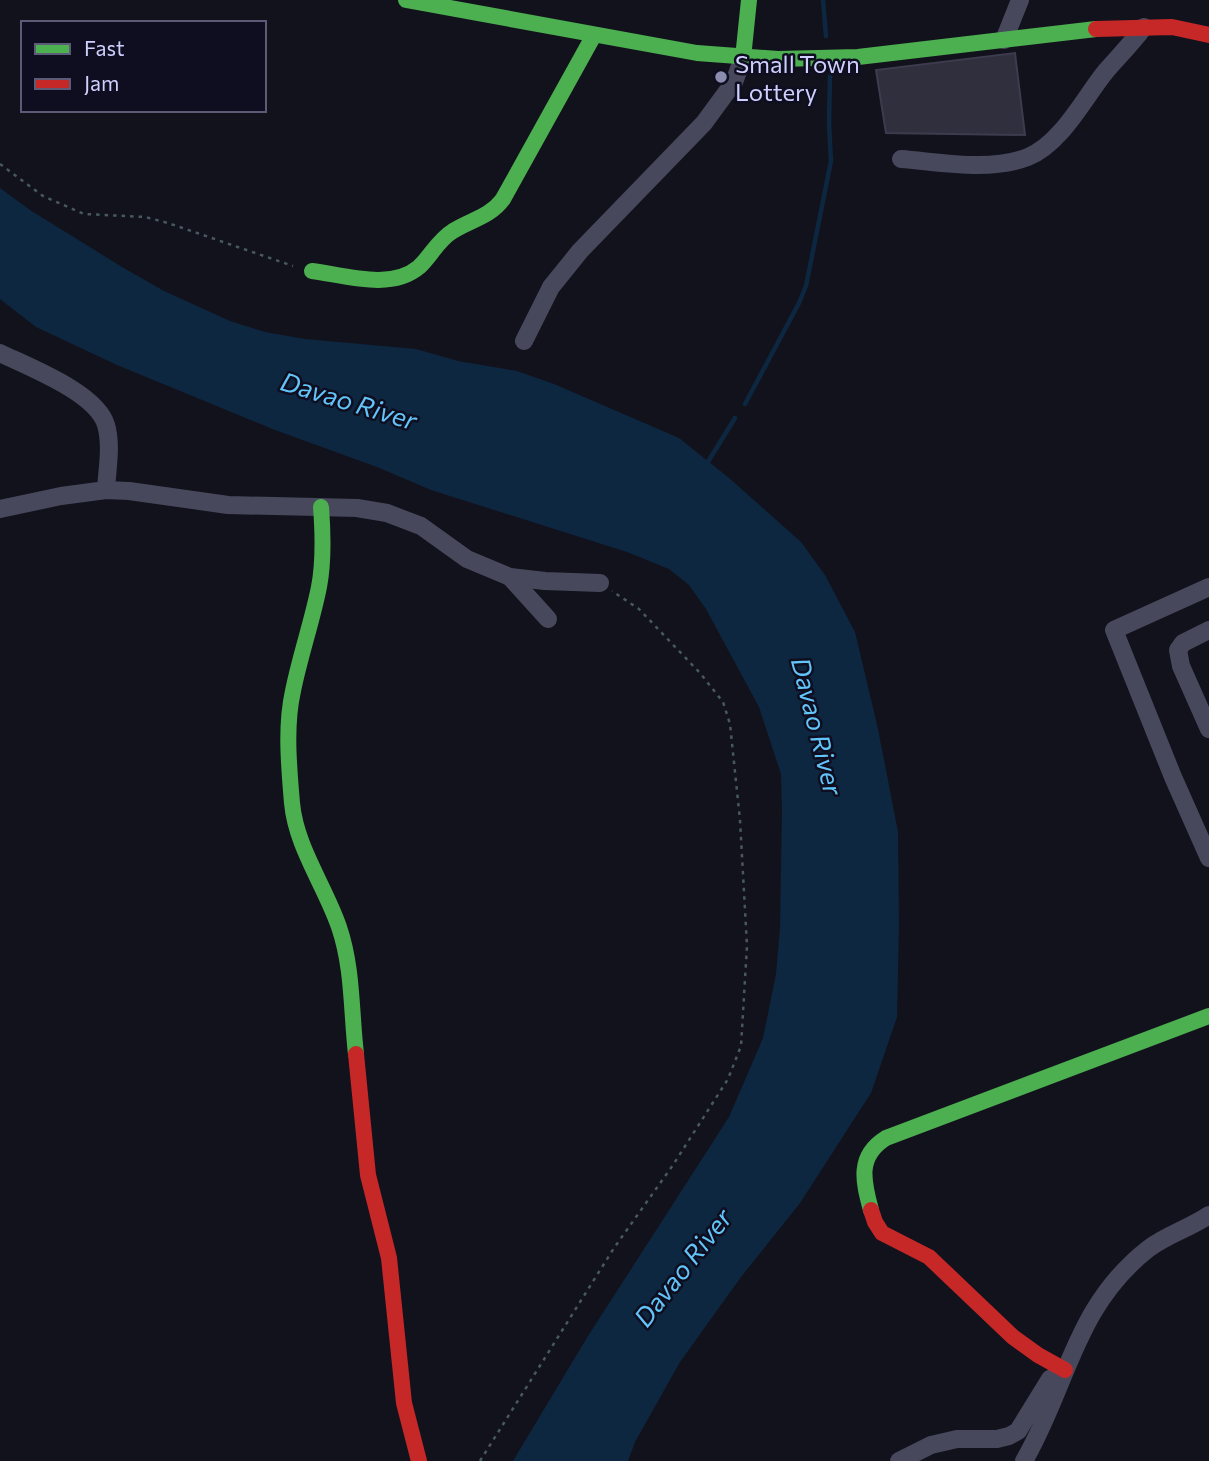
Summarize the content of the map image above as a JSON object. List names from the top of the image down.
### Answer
{
  "water": ["Davao River"],
  "places": ["Small Town Lottery"],
  "legend": ["Fast", "Jam"]
}
